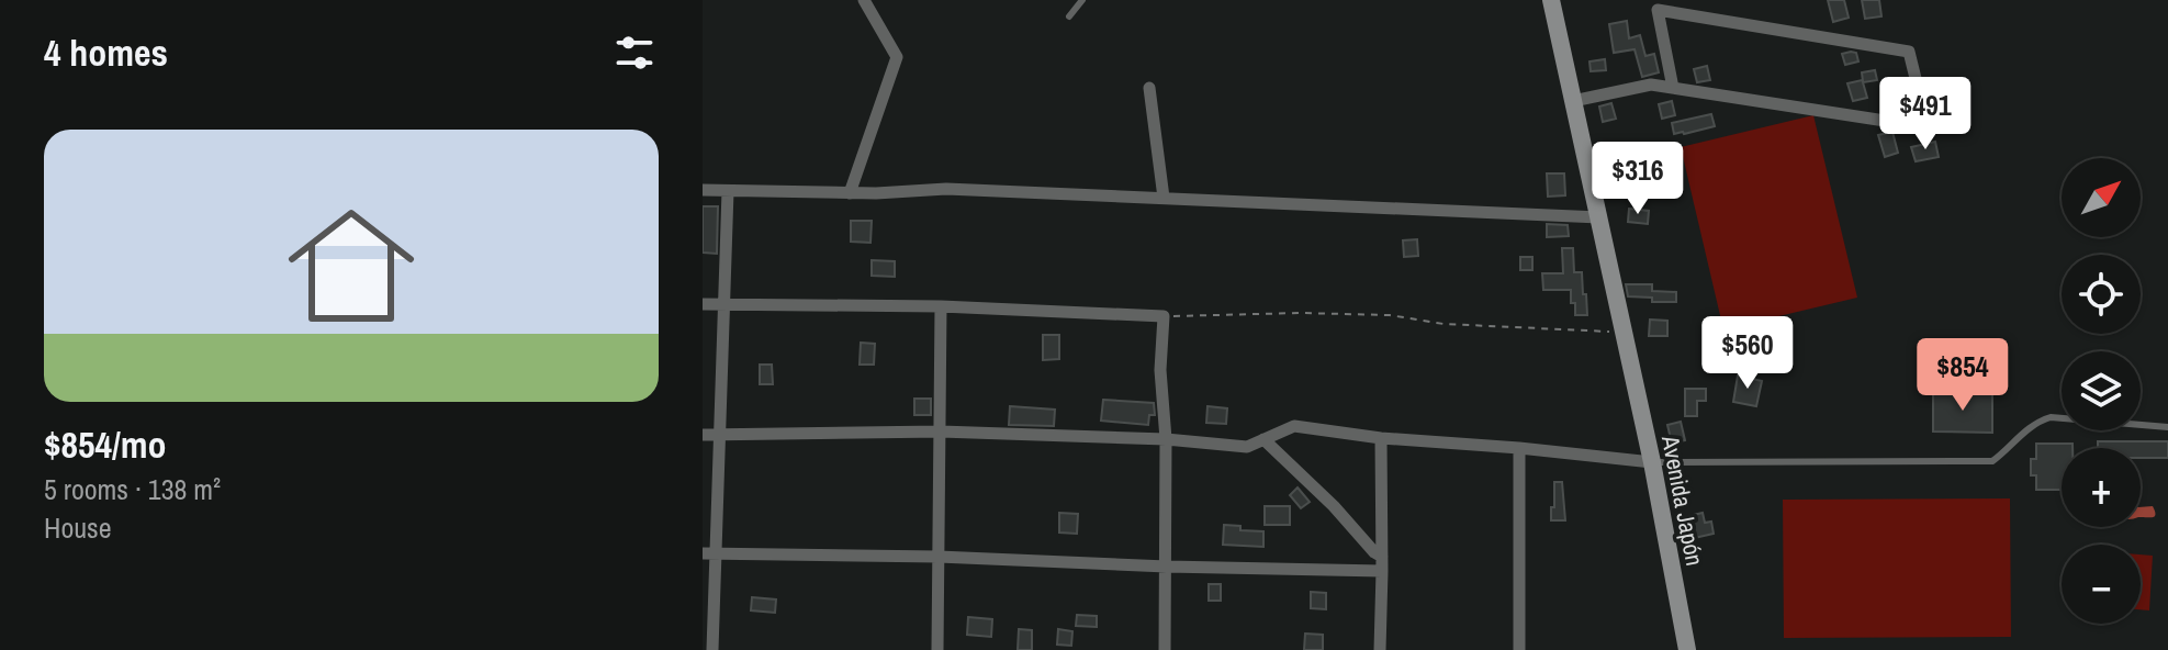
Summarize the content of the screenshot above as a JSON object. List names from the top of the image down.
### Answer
{
  "streets": {
    "street": ["Avenida Japón"]
  },
  "north": "top right",
  "page": {
    "heading": "4 homes",
    "price": [
      "$491",
      "$316",
      "$560",
      "$854"
    ],
    "list": [
      {
        "name": "$854/mo",
        "note": "5 rooms · 138 m² · House"
      }
    ],
    "map_buttons": ["+", "−"]
  }
}
